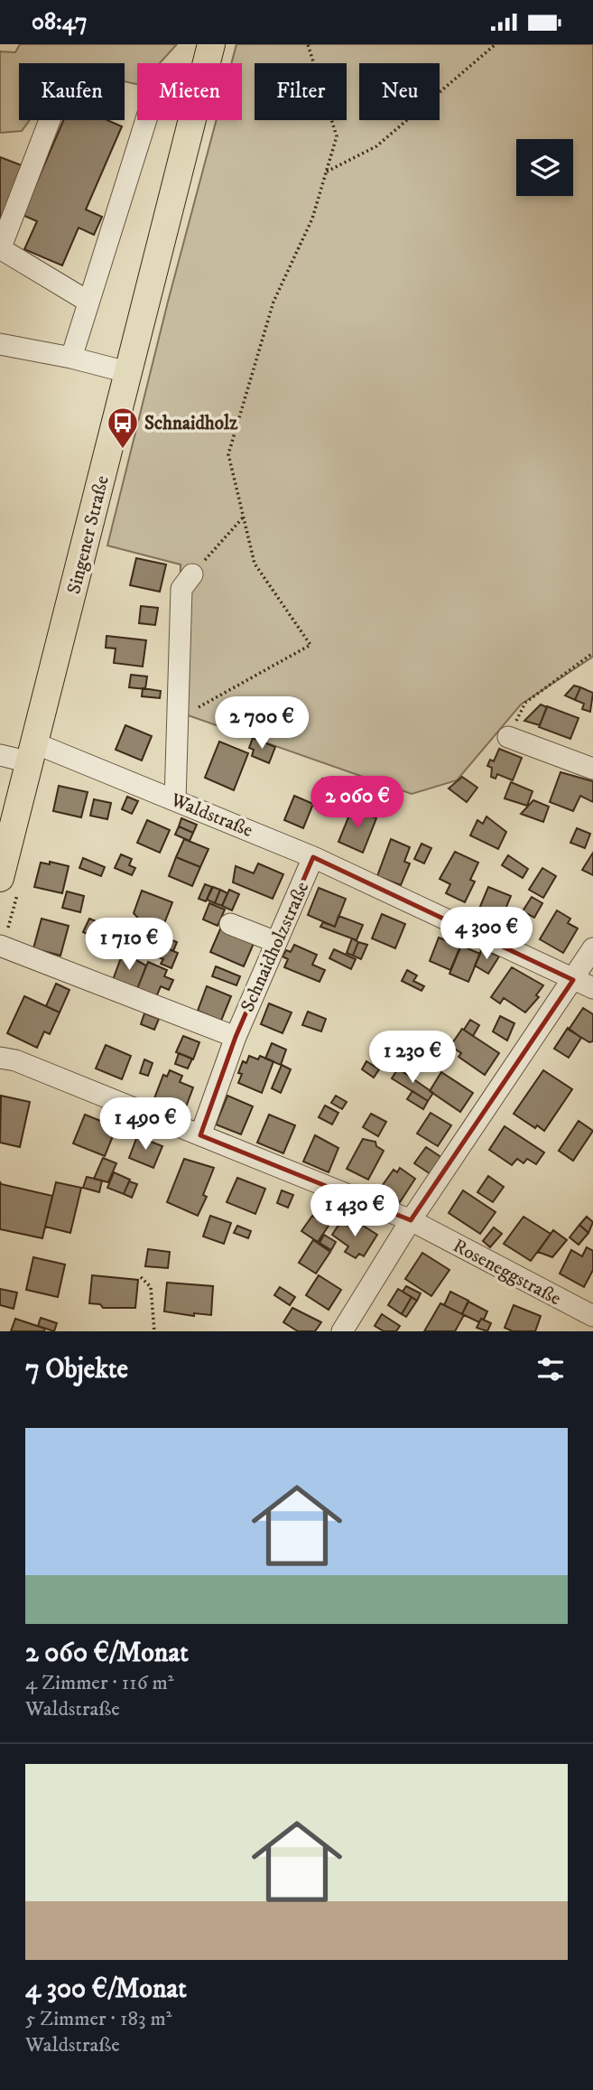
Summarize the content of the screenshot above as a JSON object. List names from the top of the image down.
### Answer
{
  "streets": {
    "main road": ["Singener Straße"],
    "street": ["Waldstraße", "Schnaidholzstraße", "Roseneggstraße"]
  },
  "crossings": [
    ["Singener Straße", "Waldstraße"],
    ["Waldstraße", "Schnaidholzstraße"],
    ["Schnaidholzstraße", "Roseneggstraße"]
  ],
  "places": {
    "bus stop": ["Schnaidholz"]
  },
  "page": {
    "status": "08:47",
    "chip": [
      "Kaufen",
      "Mieten",
      "Filter",
      "Neu"
    ],
    "price": [
      "2 700 €",
      "2 060 €",
      "4 300 €",
      "1 710 €",
      "1 230 €",
      "1 490 €",
      "1 430 €"
    ],
    "heading": "7 Objekte",
    "list": [
      {
        "name": "2 060 €/Monat",
        "note": "4 Zimmer · 116 m² · Waldstraße"
      },
      {
        "name": "4 300 €/Monat",
        "note": "5 Zimmer · 183 m² · Waldstraße"
      }
    ]
  }
}
